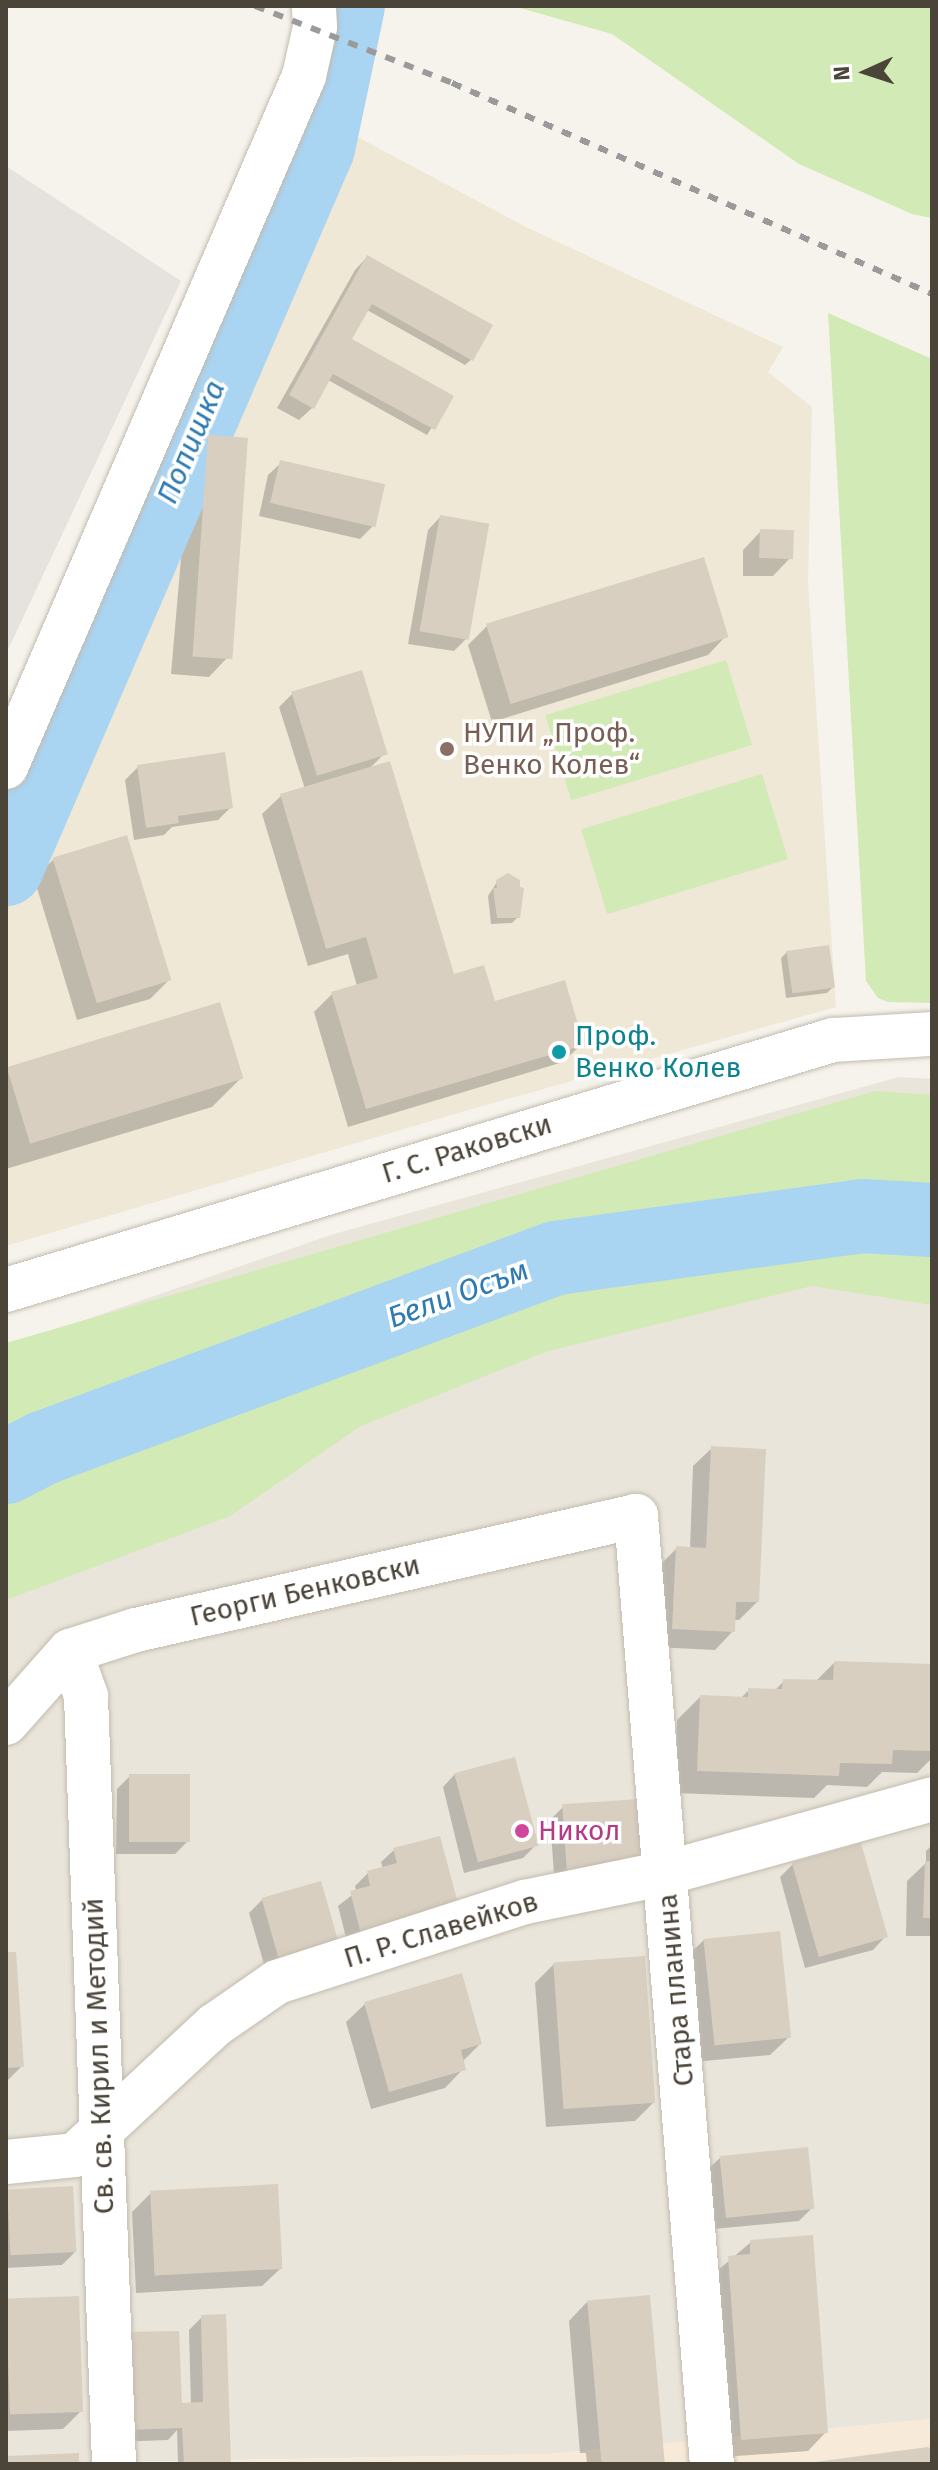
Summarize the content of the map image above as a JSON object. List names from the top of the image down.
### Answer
{
  "streets": {
    "street": [
      "Г. С. Раковски",
      "Георги Бенковски",
      "П. Р. Славейков",
      "Стара планина",
      "Св. св. Кирил и Методий"
    ]
  },
  "crossings": [
    ["Георги Бенковски", "Стара планина"],
    ["Георги Бенковски", "Св. св. Кирил и Методий"],
    ["П. Р. Славейков", "Стара планина"],
    ["П. Р. Славейков", "Св. св. Кирил и Методий"]
  ],
  "water": ["Попишка", "Бели Осъм"],
  "places": ["НУПИ „Проф. Венко Колев“", "Проф. Венко Колев", "Никол"],
  "north": "left"
}
